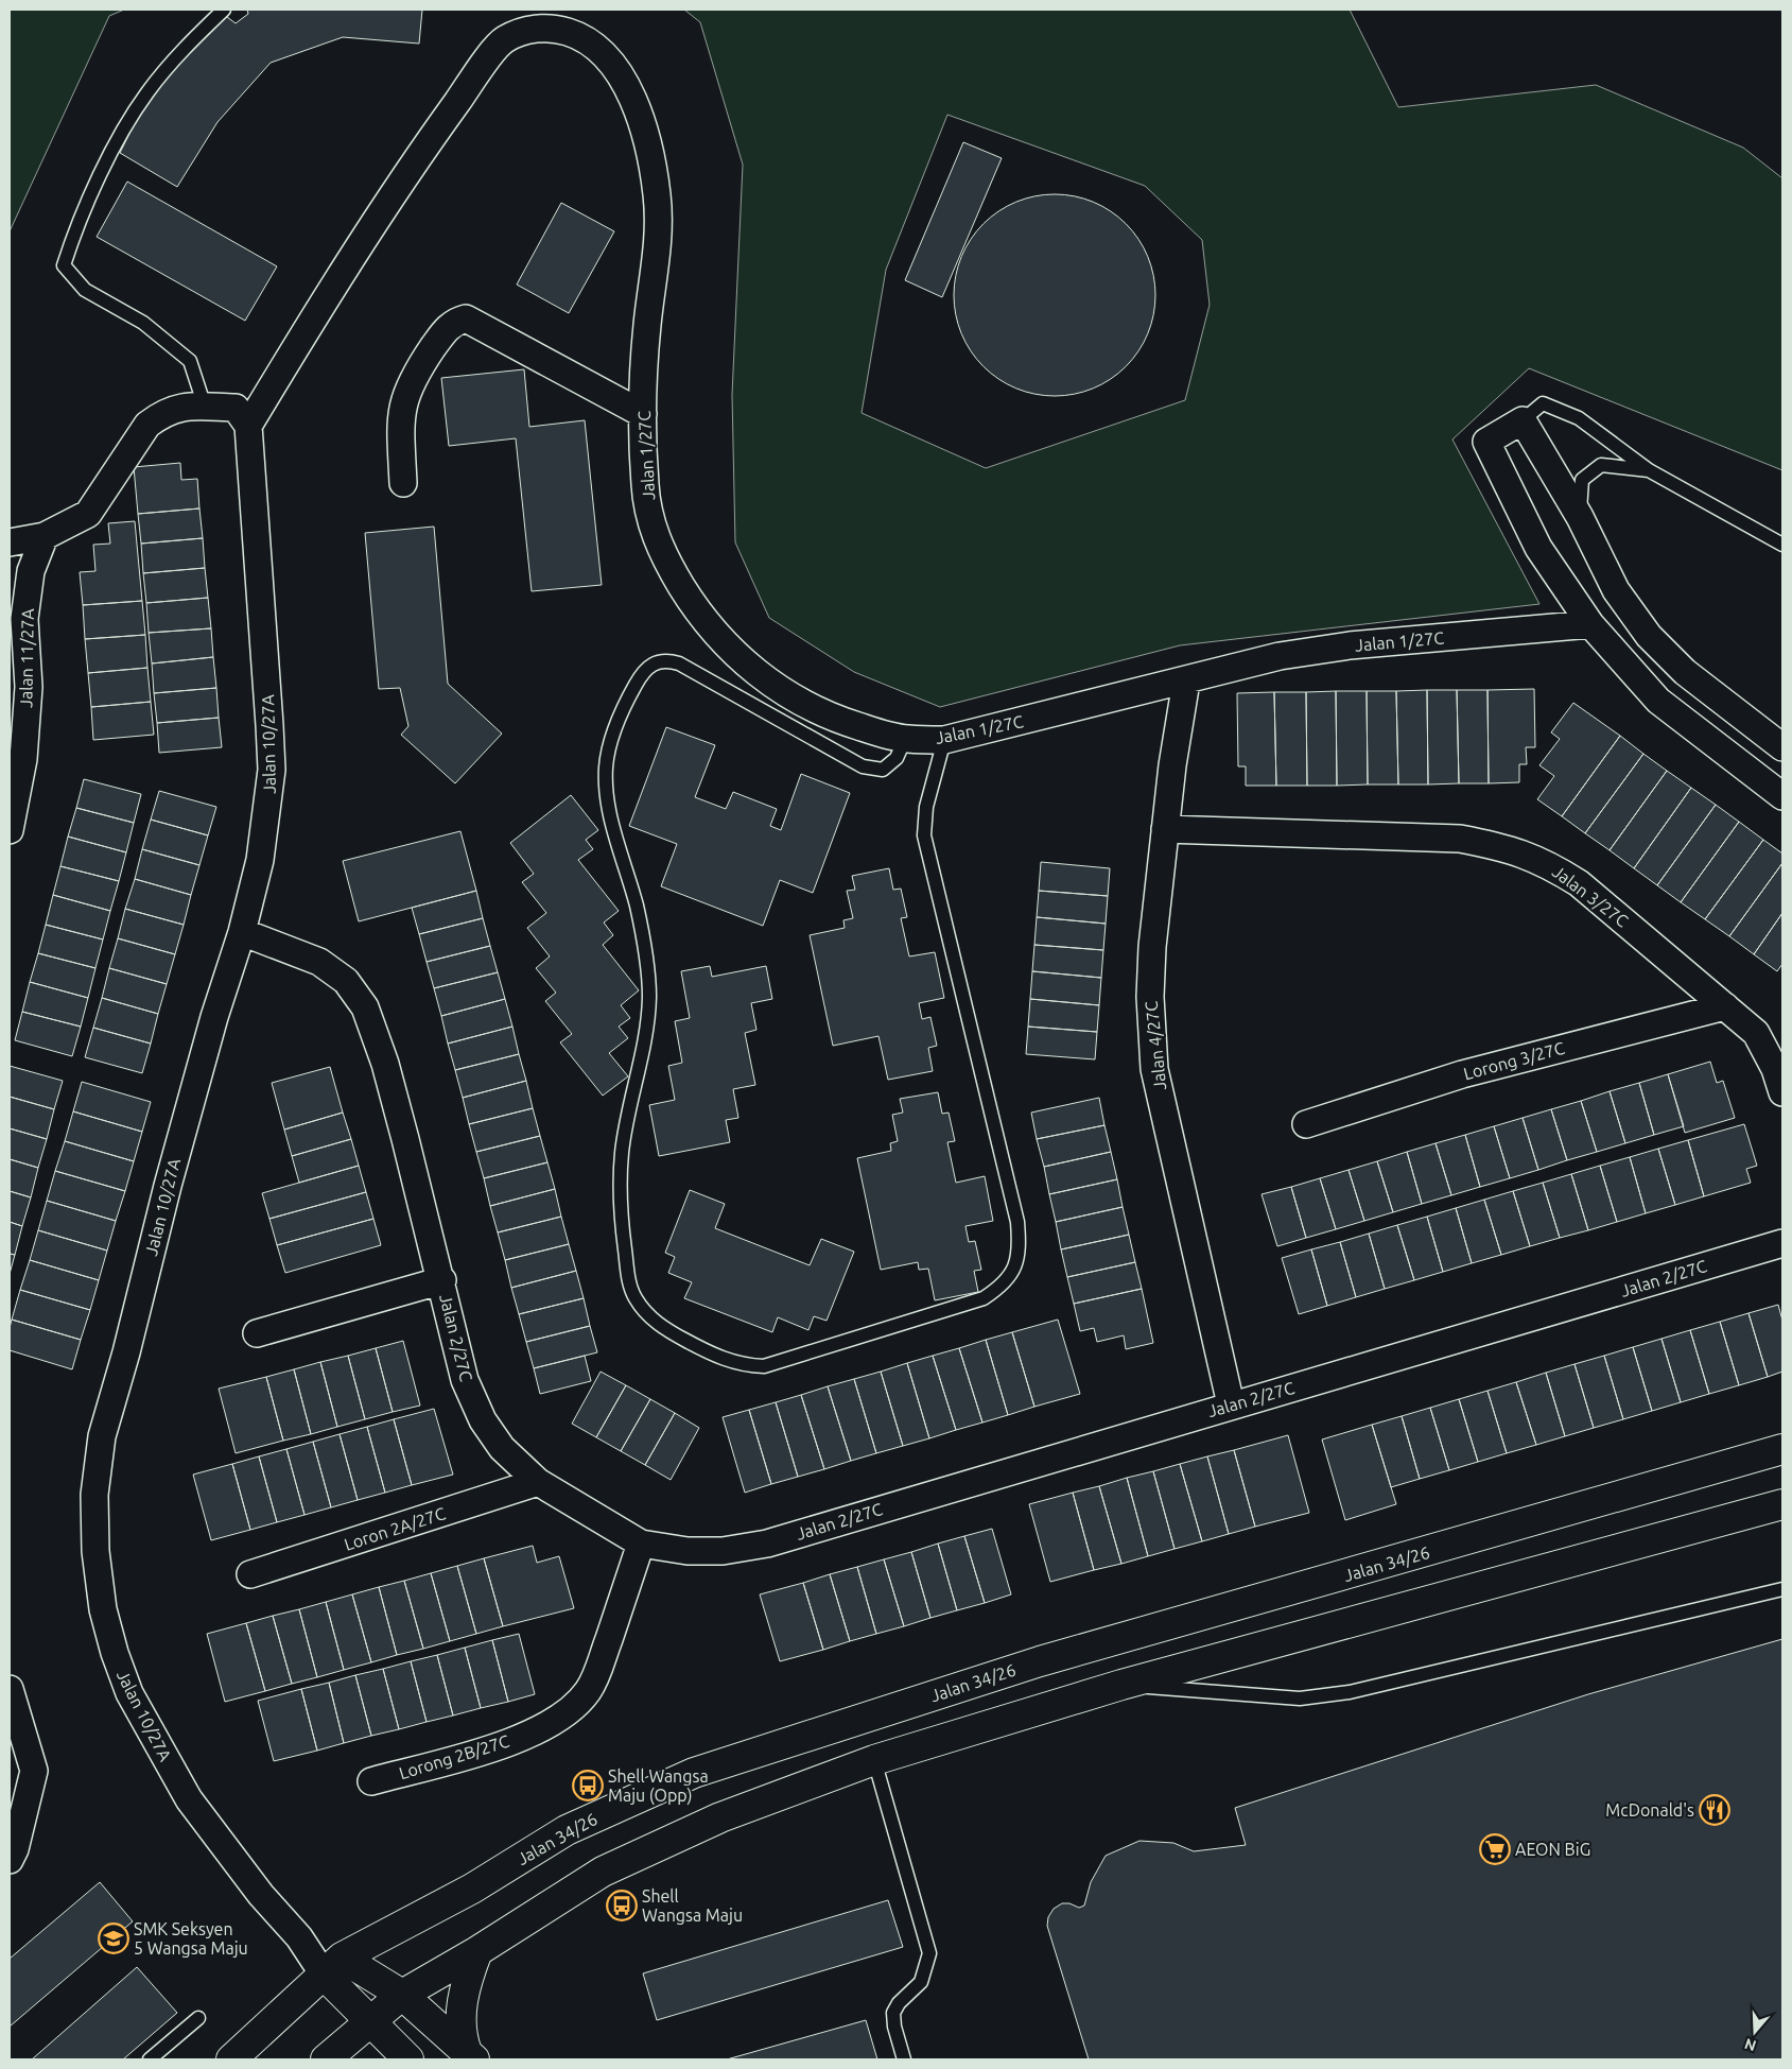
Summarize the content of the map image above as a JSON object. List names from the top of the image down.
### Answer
{
  "streets": {
    "main road": ["Jalan 34/26"],
    "street": [
      "Jalan 1/27C",
      "Jalan 11/27A",
      "Jalan 10/27A",
      "Jalan 3/27C",
      "Jalan 4/27C",
      "Lorong 3/27C",
      "Jalan 2/27C",
      "Loron 2A/27C",
      "Lorong 2B/27C"
    ]
  },
  "crossings": [
    ["Jalan 1/27C", "Jalan 10/27A"],
    ["Jalan 1/27C", "Jalan 4/27C"],
    ["Jalan 10/27A", "Jalan 2/27C"],
    ["Jalan 10/27A", "Jalan 34/26"],
    ["Jalan 3/27C", "Jalan 4/27C"],
    ["Jalan 3/27C", "Lorong 3/27C"],
    ["Jalan 4/27C", "Jalan 2/27C"],
    ["Jalan 2/27C", "Loron 2A/27C"],
    ["Jalan 2/27C", "Lorong 2B/27C"]
  ],
  "places": {
    "bus stop": ["Shell Wangsa Maju (Opp)", "Shell Wangsa Maju"],
    "restaurant": ["McDonald's"],
    "supermarket": ["AEON BiG"],
    "school or university": ["SMK Seksyen 5 Wangsa Maju"]
  },
  "north": "bottom"
}
